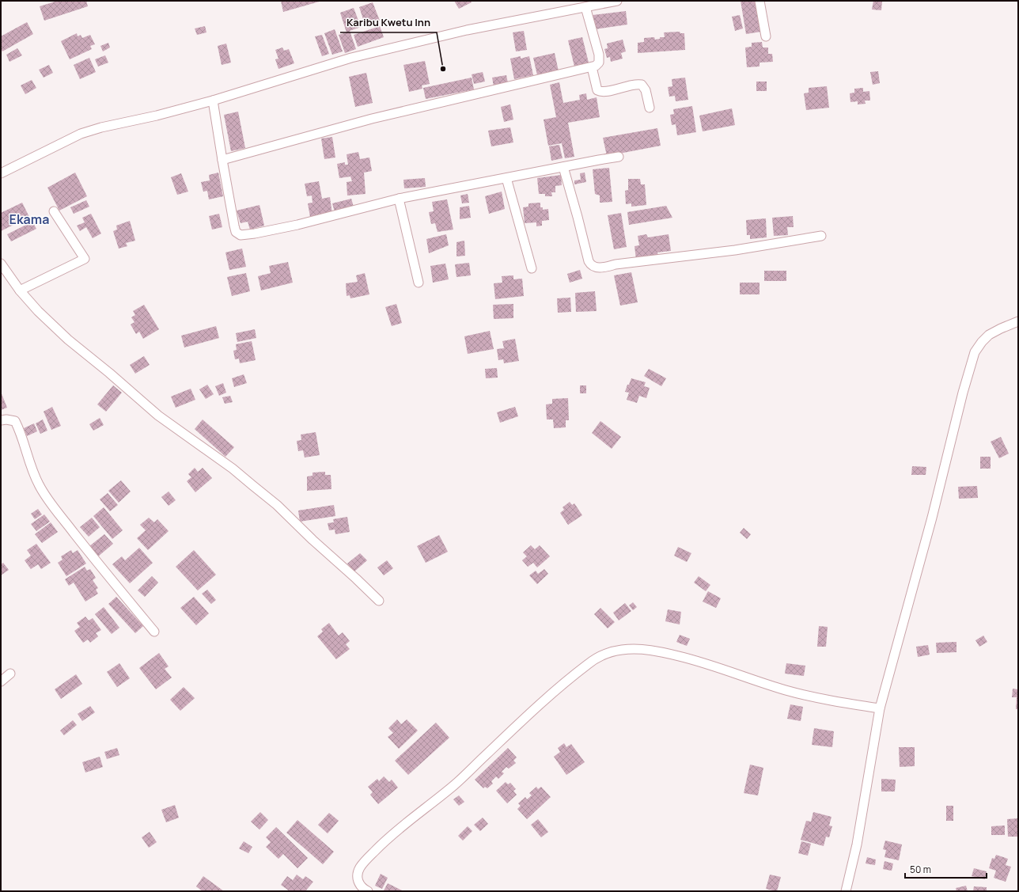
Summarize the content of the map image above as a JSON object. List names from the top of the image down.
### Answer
{
  "districts": ["Ekama"],
  "places": ["Karibu Kwetu Inn"],
  "scale_bar": "50 m"
}
